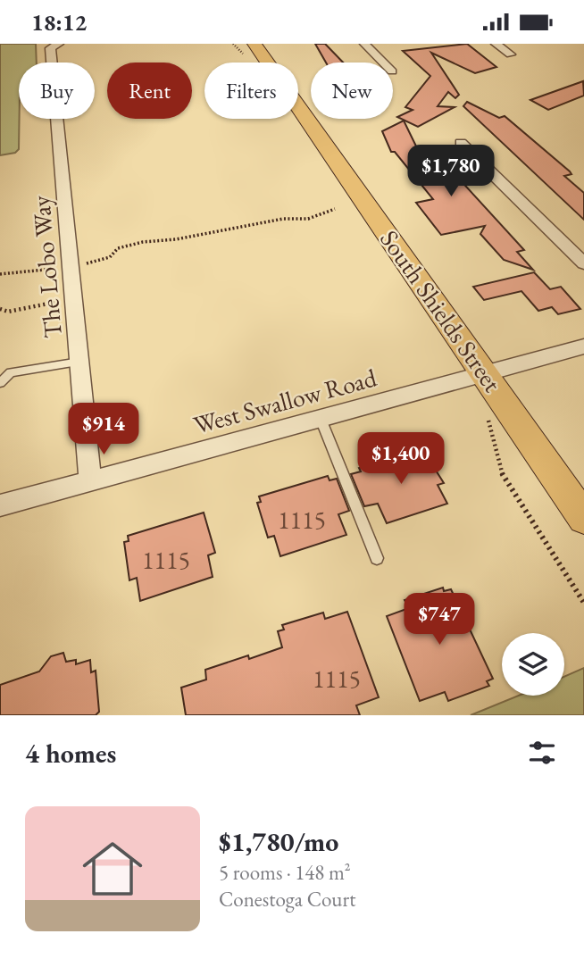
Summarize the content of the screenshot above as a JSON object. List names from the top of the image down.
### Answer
{
  "streets": {
    "main road": ["South Shields Street"],
    "street": ["The Lobo Way", "West Swallow Road"]
  },
  "crossings": [
    ["The Lobo Way", "West Swallow Road"],
    ["South Shields Street", "West Swallow Road"]
  ],
  "house_numbers": ["1115", "1115", "1115"],
  "page": {
    "status": "18:12",
    "chip": [
      "Buy",
      "Rent",
      "Filters",
      "New"
    ],
    "price": [
      "$1,780",
      "$914",
      "$1,400",
      "$747"
    ],
    "heading": "4 homes",
    "list": [
      {
        "name": "$1,780/mo",
        "note": "5 rooms · 148 m² · Conestoga Court"
      }
    ]
  }
}
